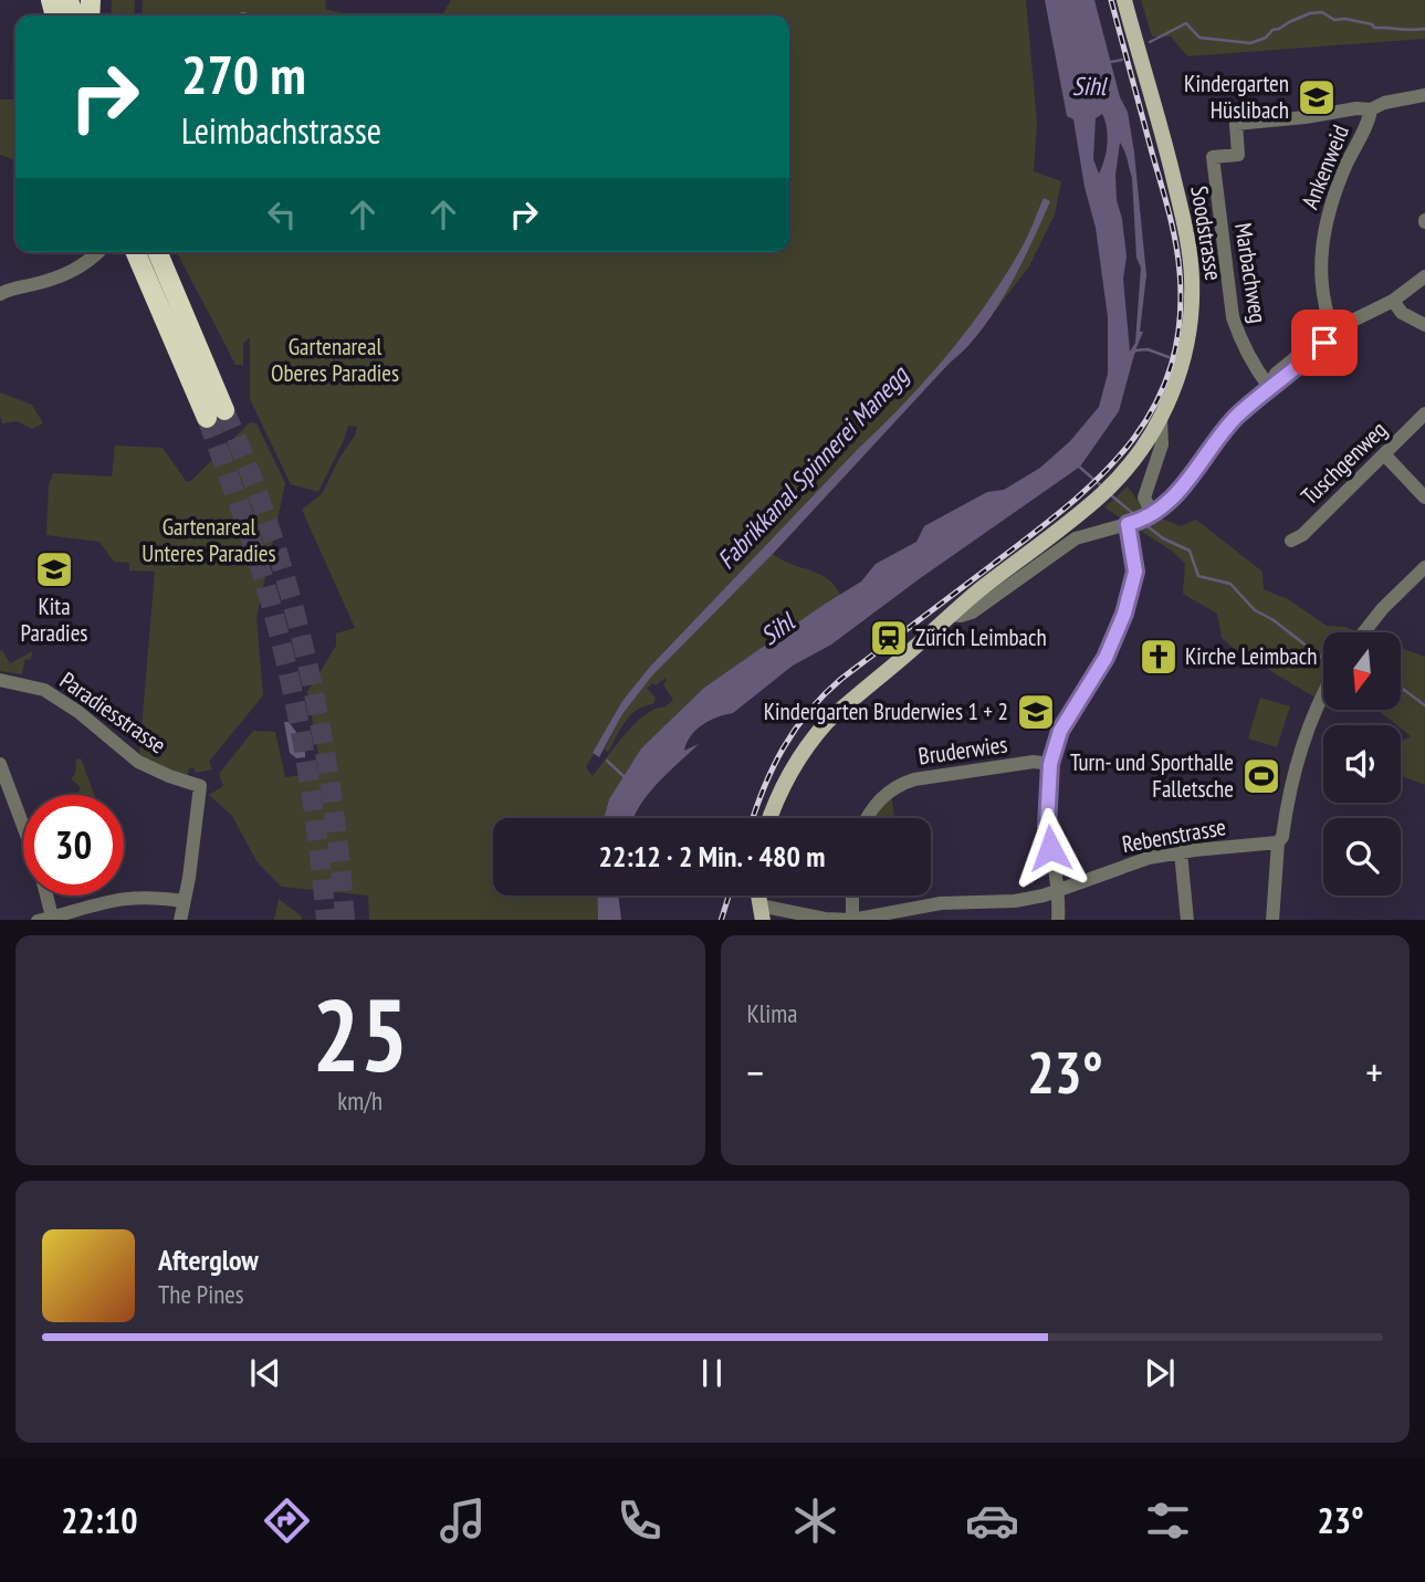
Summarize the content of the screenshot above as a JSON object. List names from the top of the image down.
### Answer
{
  "streets": {
    "main road": ["Soodstrasse"],
    "street": [
      "Ankenweid",
      "Marbachweg",
      "Tuschgenweg",
      "Paradiesstrasse",
      "Bruderwies",
      "Rebenstrasse"
    ]
  },
  "crossings": [
    ["Ankenweid", "Marbachweg"]
  ],
  "water": ["Sihl", "Fabrikkanal Spinnerei Manegg"],
  "parks": ["Gartenareal Oberes Paradies", "Gartenareal Unteres Paradies"],
  "places": {
    "school or university": ["Kindergarten Hüslibach", "Kita Paradies", "Kindergarten Bruderwies 1 + 2"],
    "station": ["Zürich Leimbach"],
    "church": ["Kirche Leimbach"],
    "sports": ["Turn- und Sporthalle Falletsche"]
  },
  "north": "bottom",
  "page": {
    "turn": ["270 m", "Leimbachstrasse"],
    "limit": "30",
    "trip": "22:12 · 2 Min. · 480 m",
    "tile": [
      ["25", "km/h"],
      "Klima"
    ],
    "heat": ["−", "23°", "+"],
    "song": ["Afterglow", "The Pines"],
    "tabs": ["22:10", "23°"]
  }
}
